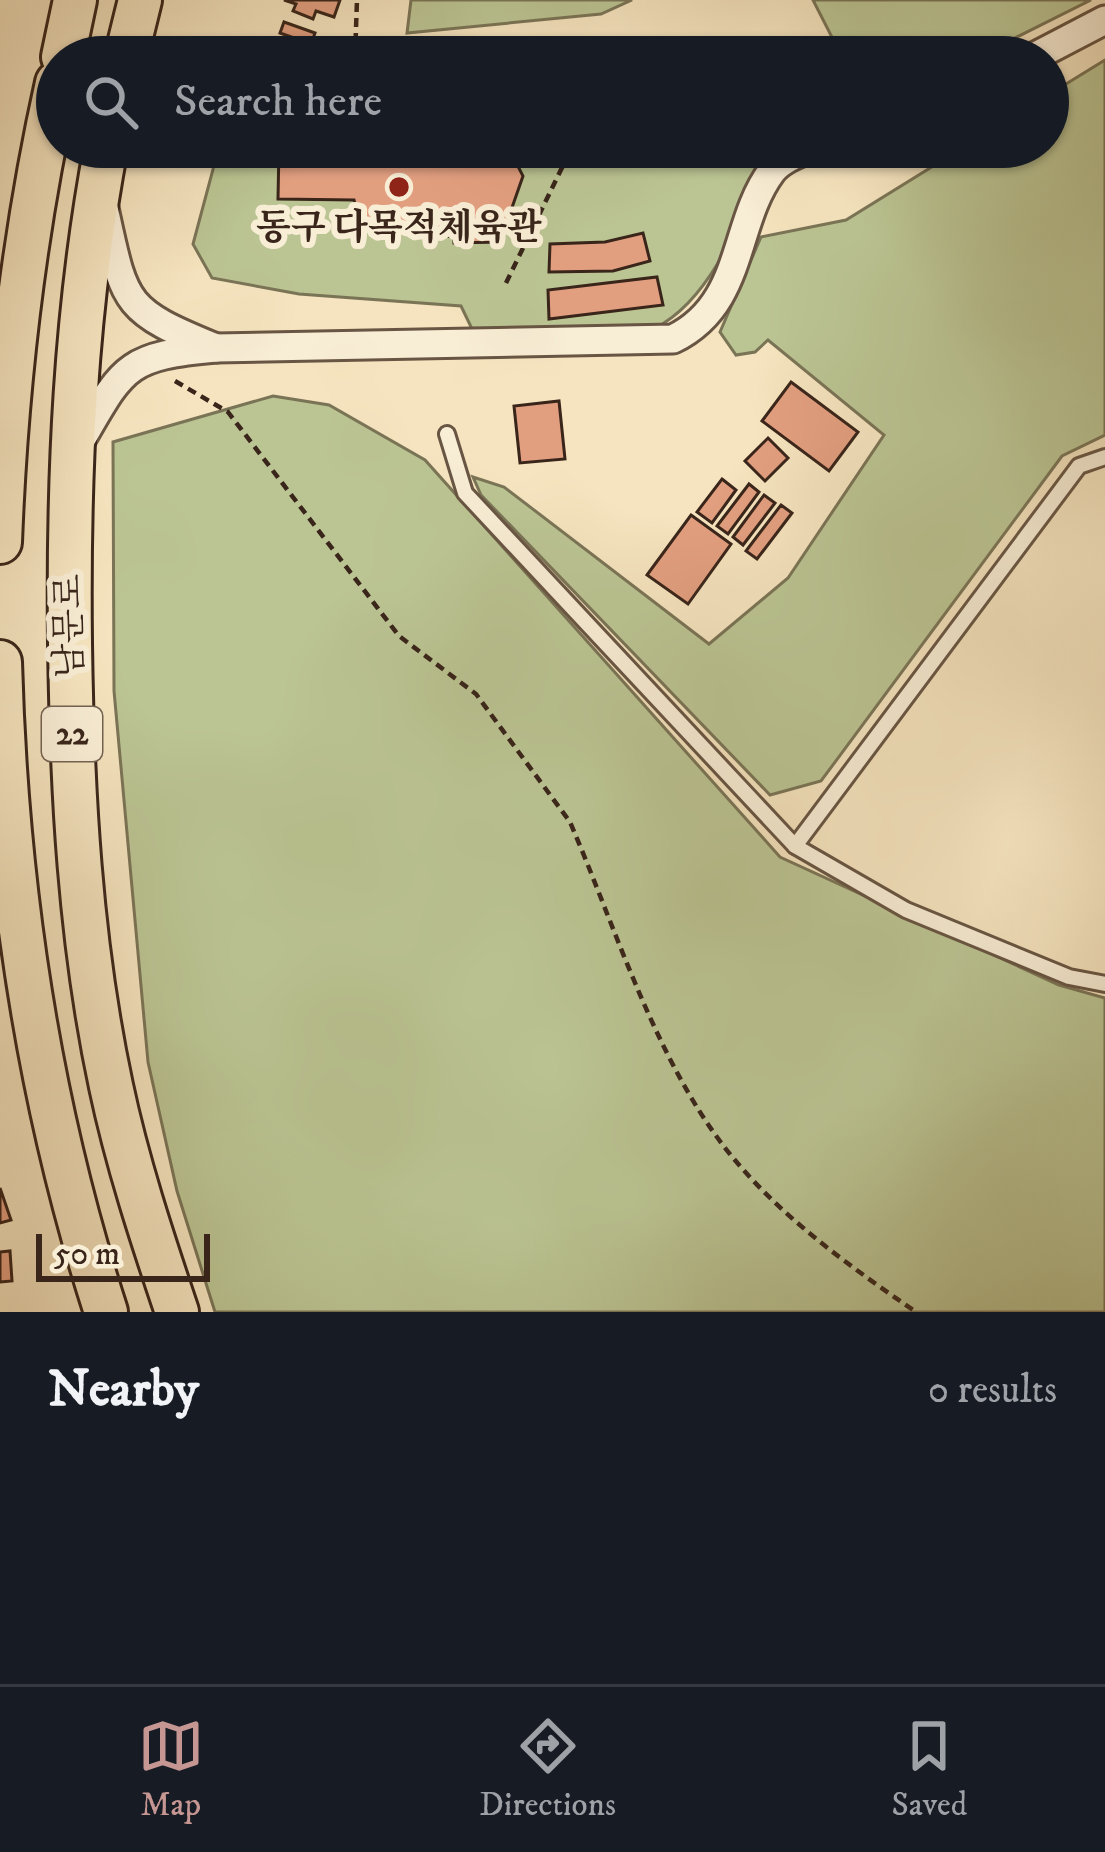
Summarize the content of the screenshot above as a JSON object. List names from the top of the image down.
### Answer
{
  "streets": {
    "main road": ["남문로", "22"]
  },
  "places": ["동구 다목적체육관"],
  "scale_bar": "50 m",
  "page": {
    "search": "Search here",
    "scale": "50 m",
    "heading": ["Nearby", "0 results"],
    "nav": ["Map", "Directions", "Saved"]
  }
}
